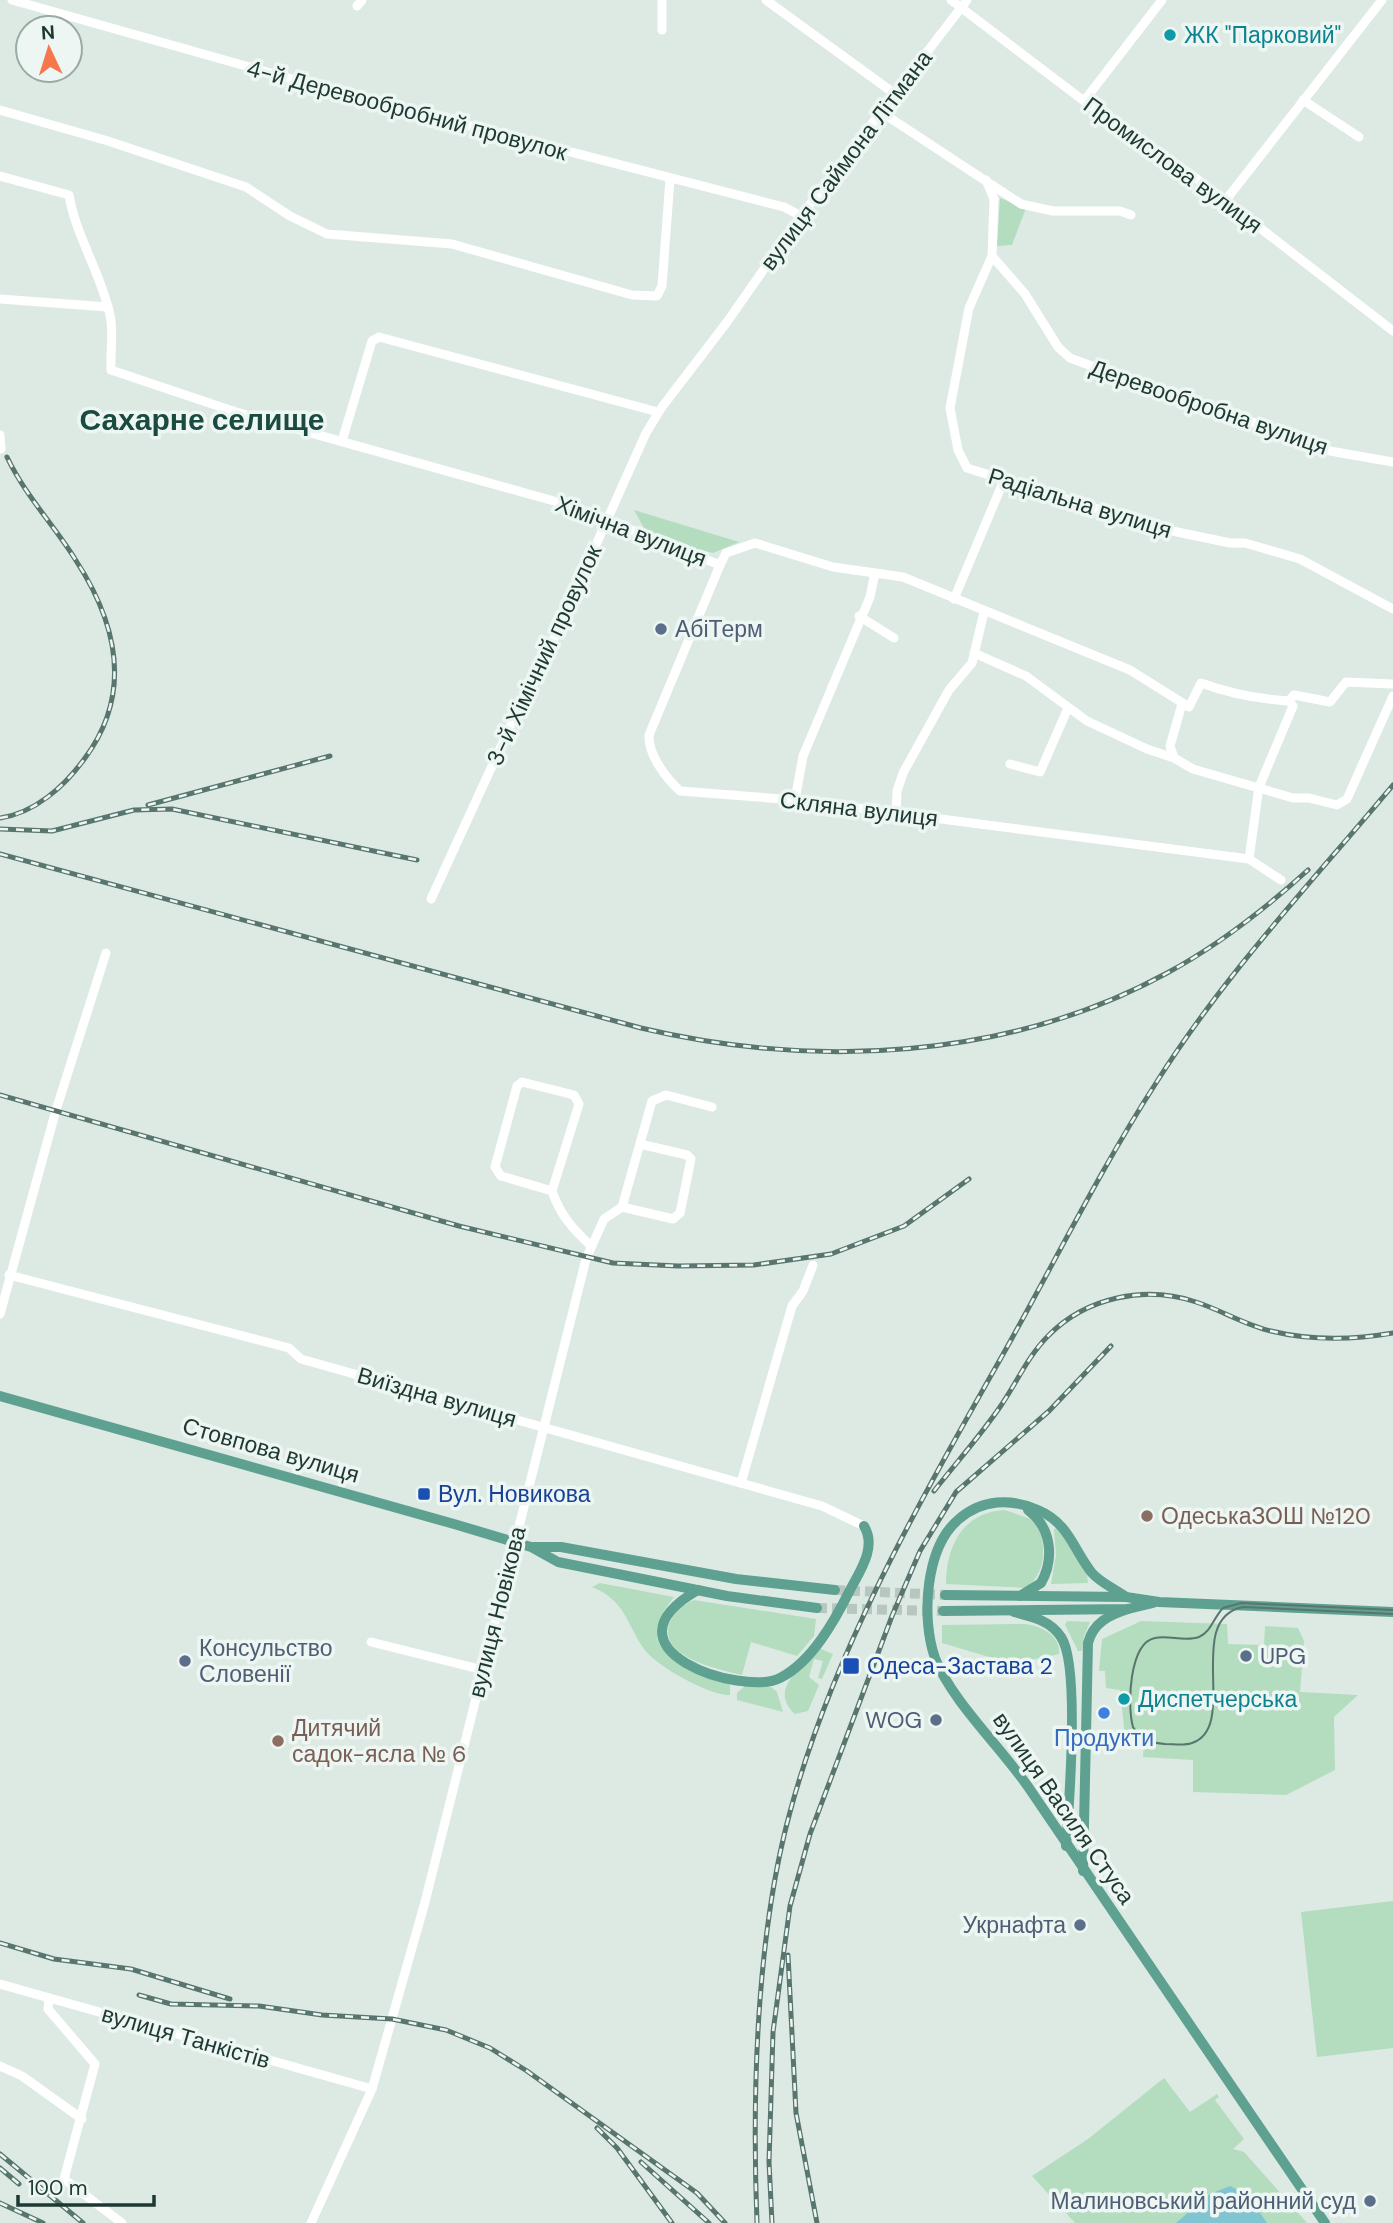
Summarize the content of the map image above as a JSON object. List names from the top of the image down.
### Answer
{
  "streets": {
    "main road": ["Стовпова вулиця", "вулиця Василя Стуса"],
    "street": [
      "4-й Деревообробний провулок",
      "вулиця Саймона Літмана",
      "Промислова вулиця",
      "Деревообробна вулиця",
      "Радіальна вулиця",
      "Хімічна вулиця",
      "3-й Хімічний провулок",
      "Скляна вулиця",
      "Виїздна вулиця",
      "вулиця Новікова",
      "вулиця Танкістів"
    ]
  },
  "crossings": [
    ["4-й Деревообробний провулок", "вулиця Саймона Літмана"],
    ["вулиця Саймона Літмана", "Промислова вулиця"],
    ["вулиця Саймона Літмана", "3-й Хімічний провулок"],
    ["Деревообробна вулиця", "Радіальна вулиця"],
    ["Хімічна вулиця", "3-й Хімічний провулок"],
    ["Хімічна вулиця", "Скляна вулиця"],
    ["Виїздна вулиця", "вулиця Новікова"],
    ["Стовпова вулиця", "вулиця Новікова"],
    ["вулиця Новікова", "вулиця Танкістів"]
  ],
  "districts": ["Сахарне селище"],
  "places": {
    "other": [
      "ЖК \"Парковий\"",
      "АбіТерм",
      "ОдеськаЗОШ №120",
      "UPG",
      "Консульство Словенії",
      "Диспетчерська",
      "Продукти",
      "WOG",
      "Дитячий садок-ясла № 6",
      "Укрнафта",
      "Малиновський районний суд"
    ],
    "transit": ["Вул. Новикова", "Одеса-Застава 2"]
  },
  "scale_bar": "100 m",
  "north": "top"
}
